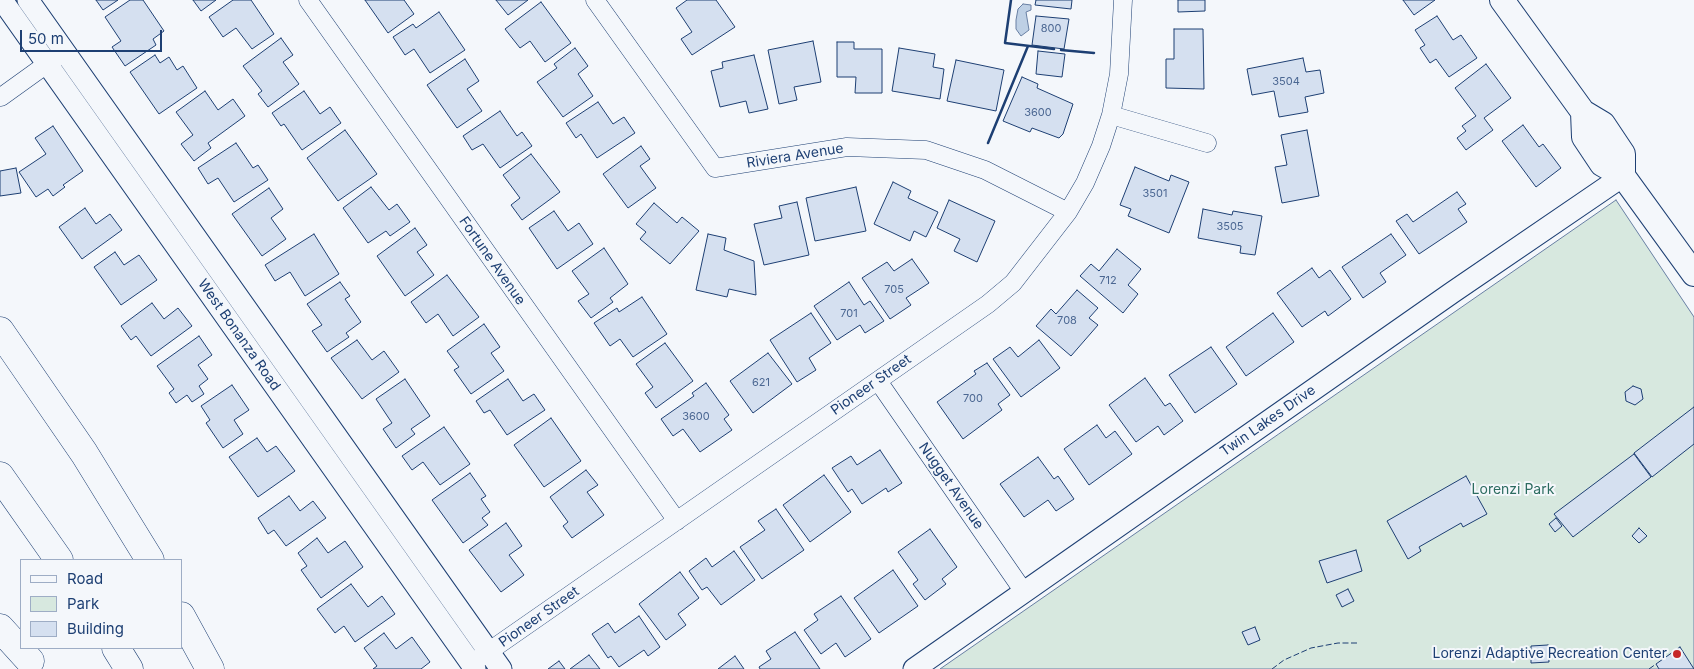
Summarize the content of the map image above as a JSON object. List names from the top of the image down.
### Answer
{
  "streets": {
    "street": [
      "Riviera Avenue",
      "Fortune Avenue",
      "West Bonanza Road",
      "Pioneer Street",
      "Twin Lakes Drive",
      "Nugget Avenue"
    ]
  },
  "crossings": [
    ["Riviera Avenue", "Pioneer Street"],
    ["Fortune Avenue", "Pioneer Street"],
    ["West Bonanza Road", "Pioneer Street"],
    ["Pioneer Street", "Nugget Avenue"],
    ["Twin Lakes Drive", "Nugget Avenue"]
  ],
  "parks": ["Lorenzi Park"],
  "places": ["Lorenzi Adaptive Recreation Center"],
  "house_numbers": [
    "800",
    "3504",
    "3600",
    "3501",
    "3505",
    "712",
    "705",
    "701",
    "708",
    "621",
    "700",
    "3600"
  ],
  "legend": ["Road", "Park", "Building"],
  "scale_bar": "50 m"
}
